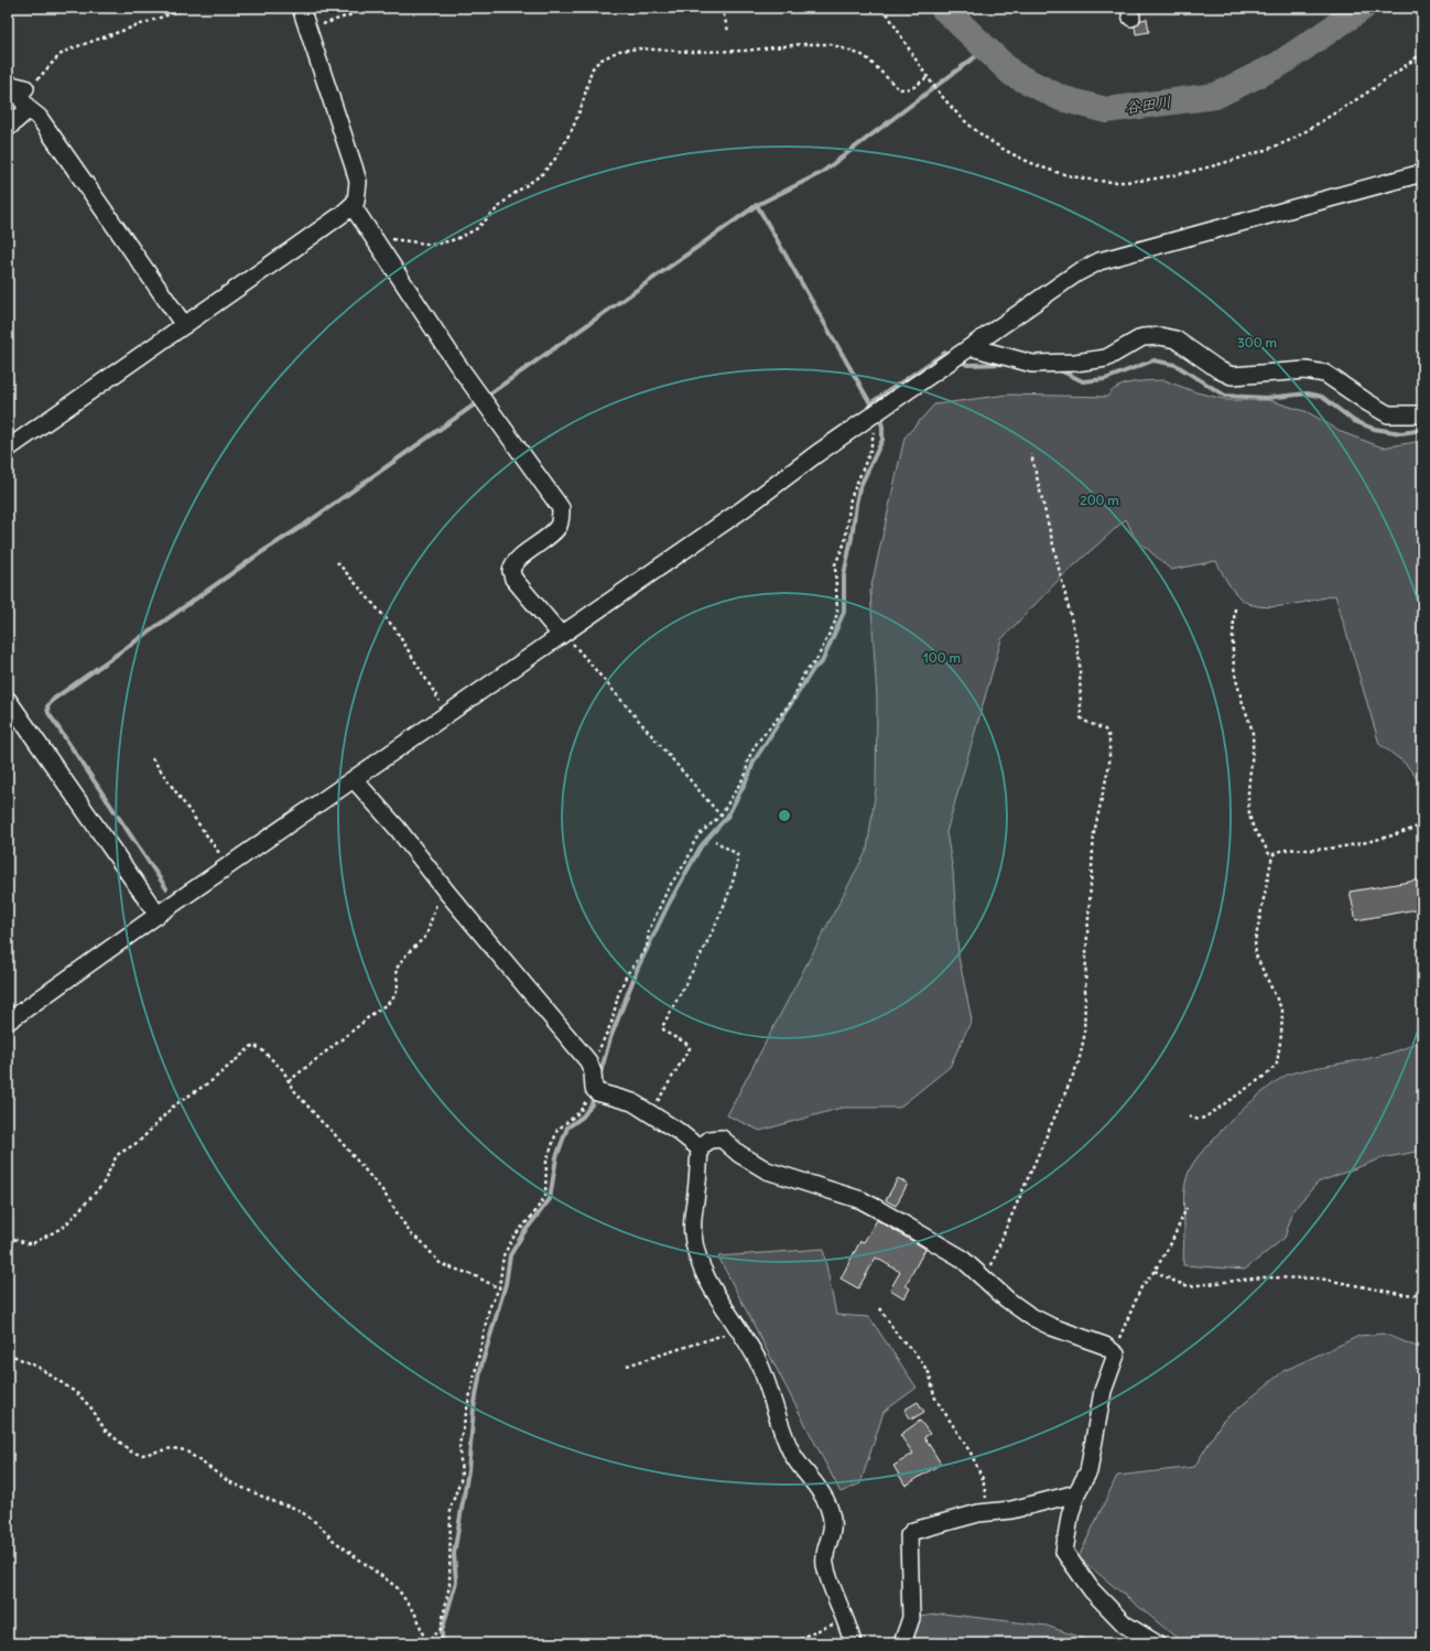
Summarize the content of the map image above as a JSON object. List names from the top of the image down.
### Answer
{
  "water": ["谷田川"],
  "rings": ["300 m", "200 m", "100 m"]
}
